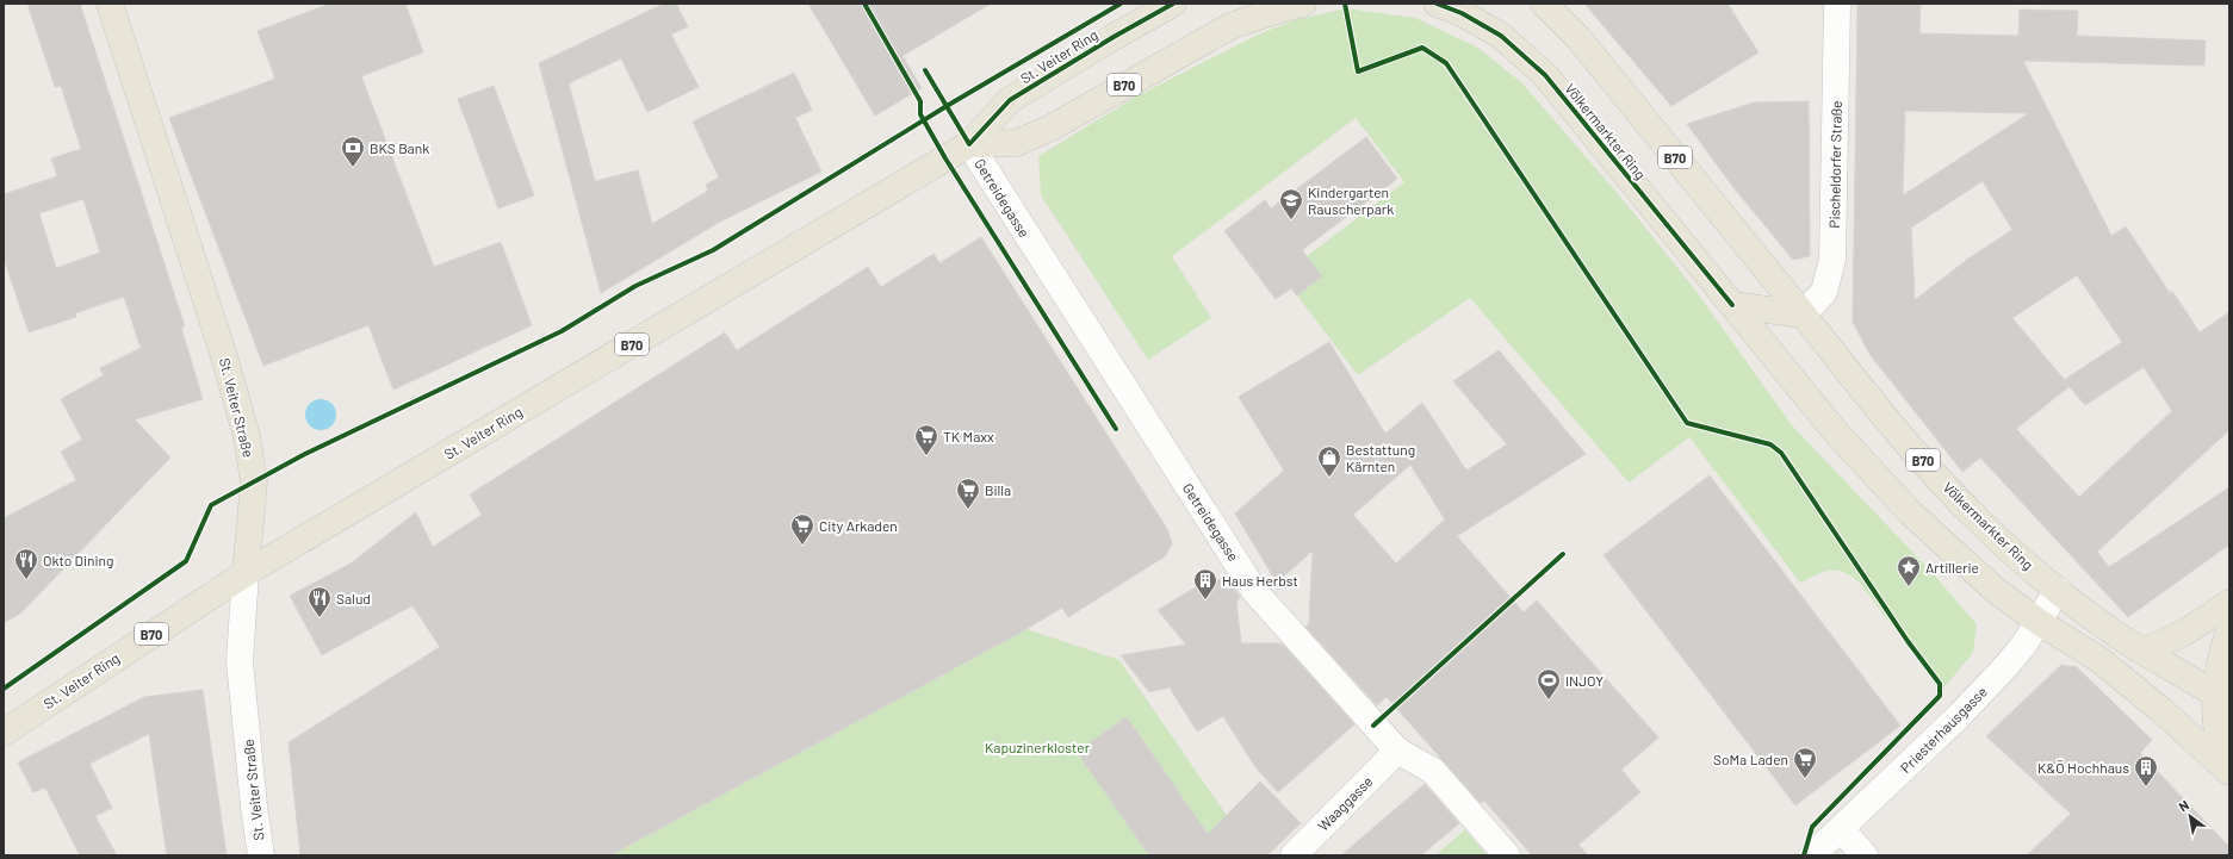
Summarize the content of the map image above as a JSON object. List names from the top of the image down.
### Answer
{
  "streets": {
    "main road": [
      "St. Veiter Ring",
      "B70",
      "Völkermarkter Ring",
      "St. Veiter Straße"
    ],
    "street": [
      "Pischeldorfer Straße",
      "Getreidegasse",
      "Priesterhausgasse",
      "Waaggasse"
    ]
  },
  "crossings": [
    ["St. Veiter Ring", "Getreidegasse"],
    ["St. Veiter Ring", "St. Veiter Straße"],
    ["B70", "Völkermarkter Ring"],
    ["Völkermarkter Ring", "Pischeldorfer Straße"],
    ["Völkermarkter Ring", "Priesterhausgasse"],
    ["Getreidegasse", "Waaggasse"]
  ],
  "parks": ["Kapuzinerkloster"],
  "places": {
    "bank": ["BKS Bank"],
    "school or university": ["Kindergarten Rauscherpark"],
    "supermarket": [
      "TK Maxx",
      "Billa",
      "City Arkaden",
      "SoMa Laden"
    ],
    "shop": ["Bestattung Kärnten"],
    "restaurant": ["Okto Dining", "Salud"],
    "place": ["Artillerie"],
    "building": ["Haus Herbst", "K&Ö Hochhaus"],
    "sports": ["INJOY"]
  },
  "north": "top left"
}
